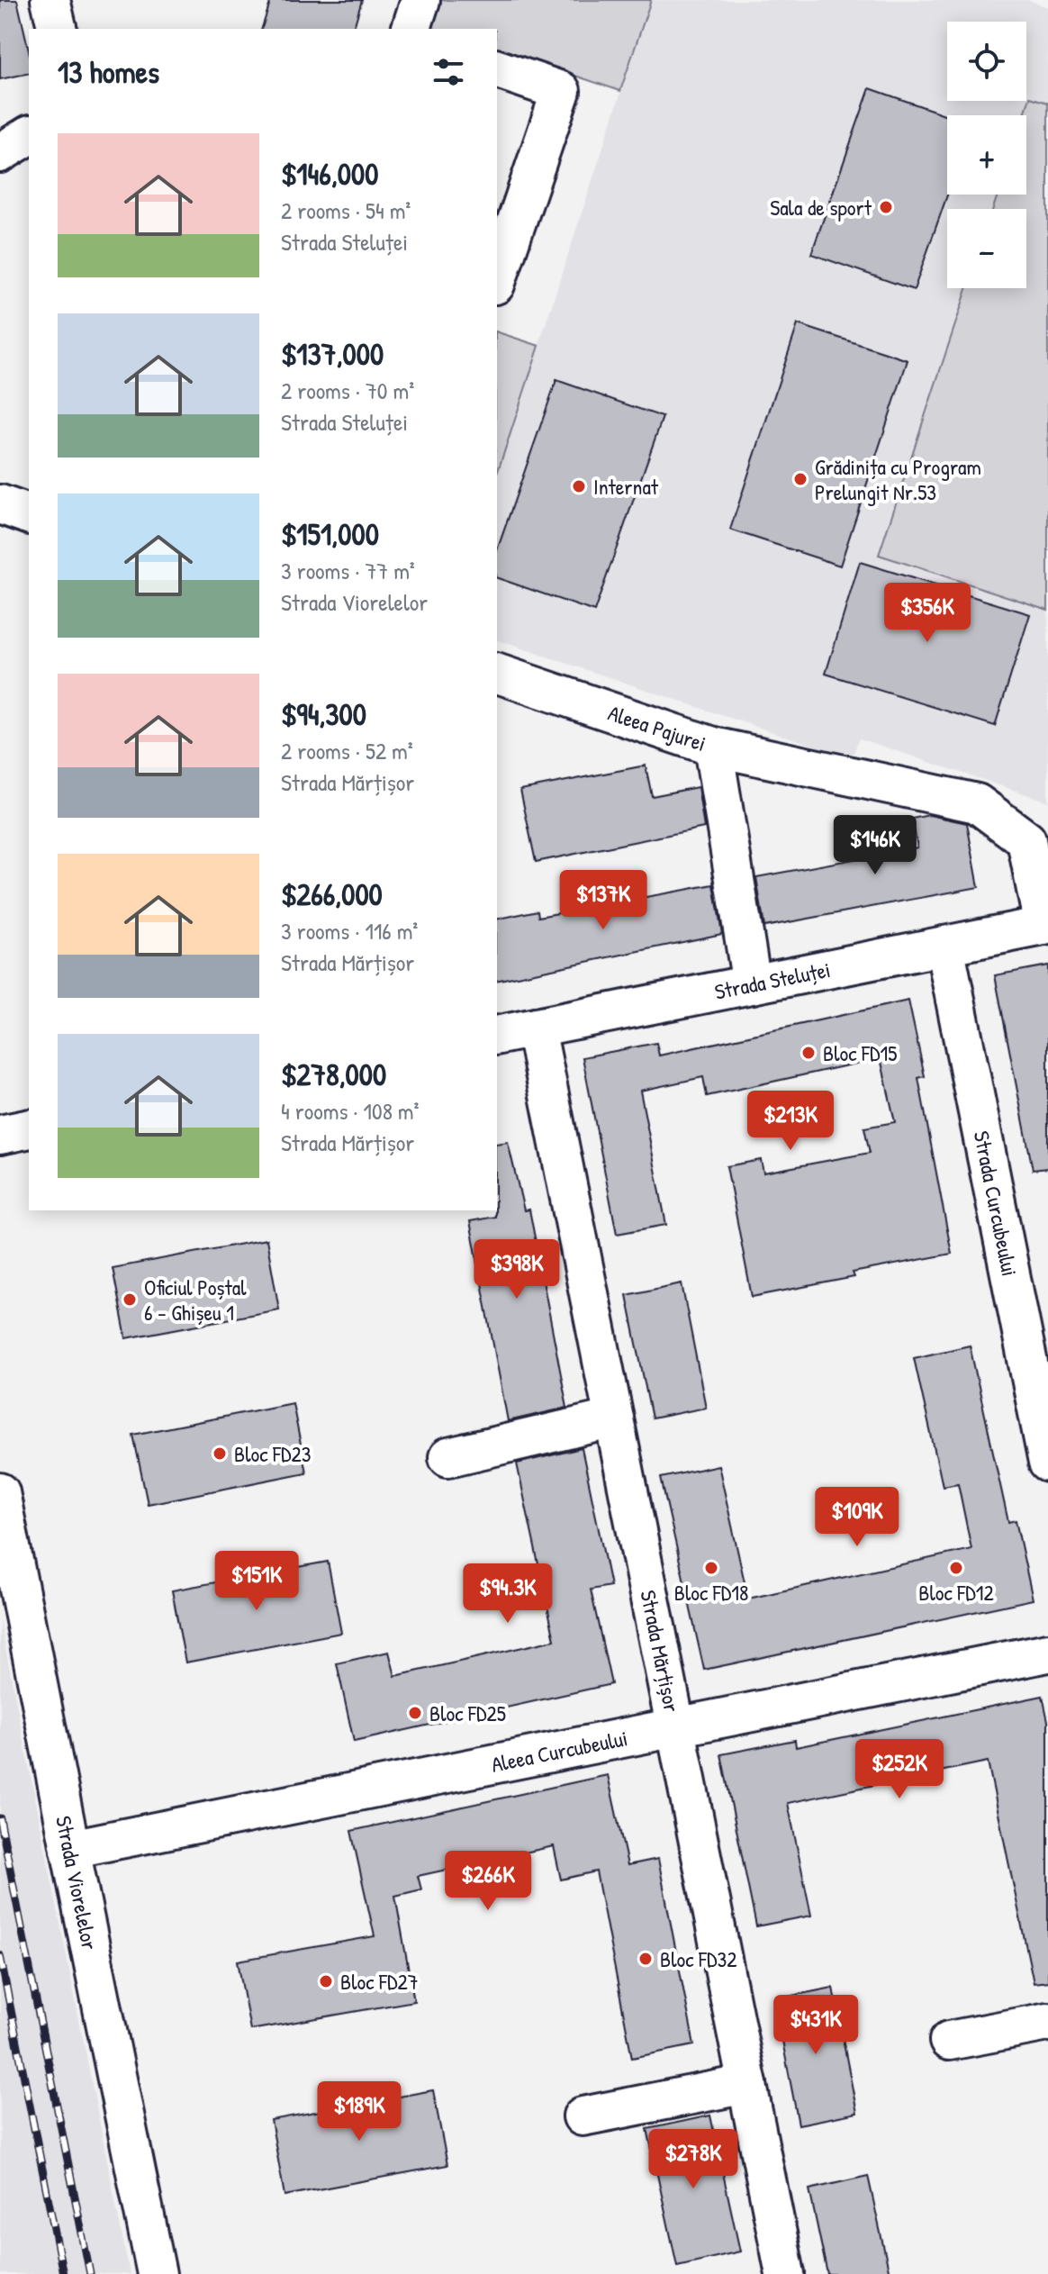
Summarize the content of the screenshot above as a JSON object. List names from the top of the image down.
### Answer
{
  "streets": {
    "street": [
      "Aleea Pajurei",
      "Strada Steluței",
      "Strada Curcubeului",
      "Strada Mărțișor",
      "Aleea Curcubeului",
      "Strada Viorelelor"
    ]
  },
  "crossings": [
    ["Aleea Pajurei", "Strada Steluței"],
    ["Strada Steluței", "Strada Curcubeului"],
    ["Strada Steluței", "Strada Mărțișor"],
    ["Strada Mărțișor", "Aleea Curcubeului"],
    ["Aleea Curcubeului", "Strada Viorelelor"]
  ],
  "places": [
    "Sala de sport",
    "Grădinița cu Program Prelungit Nr.53",
    "Internat",
    "Bloc FD15",
    "Oficiul Poștal 6 - Ghișeu 1",
    "Bloc FD23",
    "Bloc FD18",
    "Bloc FD12",
    "Bloc FD25",
    "Bloc FD32",
    "Bloc FD27"
  ],
  "page": {
    "map_buttons": ["+", "−"],
    "heading": "13 homes",
    "list": [
      {
        "name": "$146,000",
        "note": "2 rooms · 54 m² · Strada Steluței"
      },
      {
        "name": "$137,000",
        "note": "2 rooms · 70 m² · Strada Steluței"
      },
      {
        "name": "$151,000",
        "note": "3 rooms · 77 m² · Strada Viorelelor"
      },
      {
        "name": "$94,300",
        "note": "2 rooms · 52 m² · Strada Mărțișor"
      },
      {
        "name": "$266,000",
        "note": "3 rooms · 116 m² · Strada Mărțișor"
      },
      {
        "name": "$278,000",
        "note": "4 rooms · 108 m² · Strada Mărțișor"
      }
    ],
    "price": [
      "$356K",
      "$146K",
      "$137K",
      "$213K",
      "$398K",
      "$109K",
      "$151K",
      "$94.3K",
      "$252K",
      "$266K",
      "$431K",
      "$189K",
      "$278K"
    ]
  }
}
